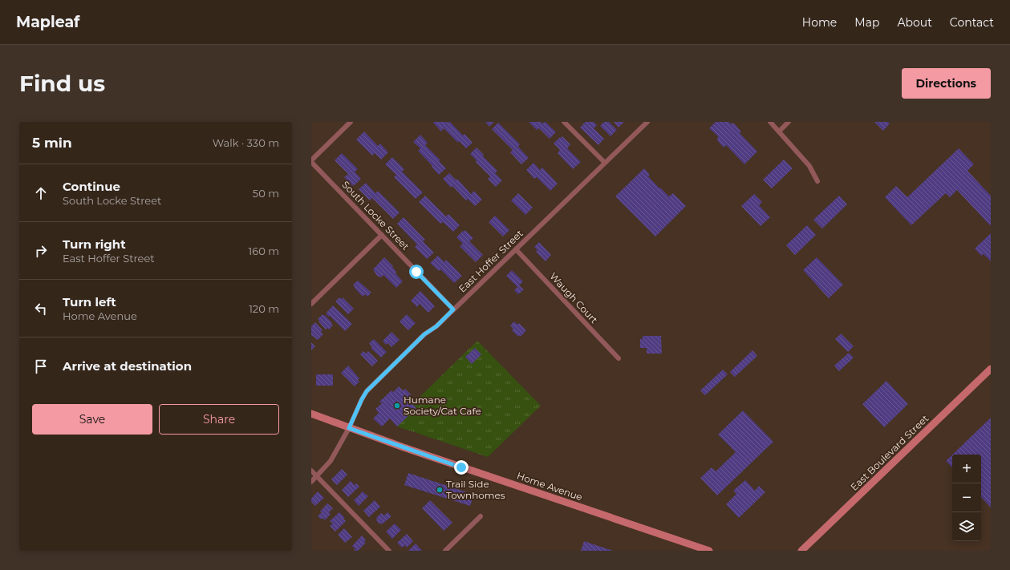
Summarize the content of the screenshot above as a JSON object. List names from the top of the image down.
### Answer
{
  "streets": {
    "main road": ["East Boulevard Street", "Home Avenue"],
    "street": ["South Locke Street", "East Hoffer Street", "Waugh Court"]
  },
  "crossings": [
    ["South Locke Street", "East Hoffer Street"],
    ["East Hoffer Street", "Waugh Court"],
    ["East Hoffer Street", "Home Avenue"]
  ],
  "places": ["Humane Society/Cat Cafe", "Trail Side Townhomes"],
  "page": {
    "header": "Mapleaf",
    "nav": [
      "Home",
      "Map",
      "About",
      "Contact"
    ],
    "buttons": [
      "Directions",
      ["Save", "Share"]
    ],
    "title": "Find us",
    "heading": ["5 min", "Walk · 330 m"],
    "list": [
      ["Continue", "South Locke Street", "50 m"],
      ["Turn right", "East Hoffer Street", "160 m"],
      ["Turn left", "Home Avenue", "120 m"],
      "Arrive at destination"
    ],
    "map_buttons": ["+", "−"]
  }
}
